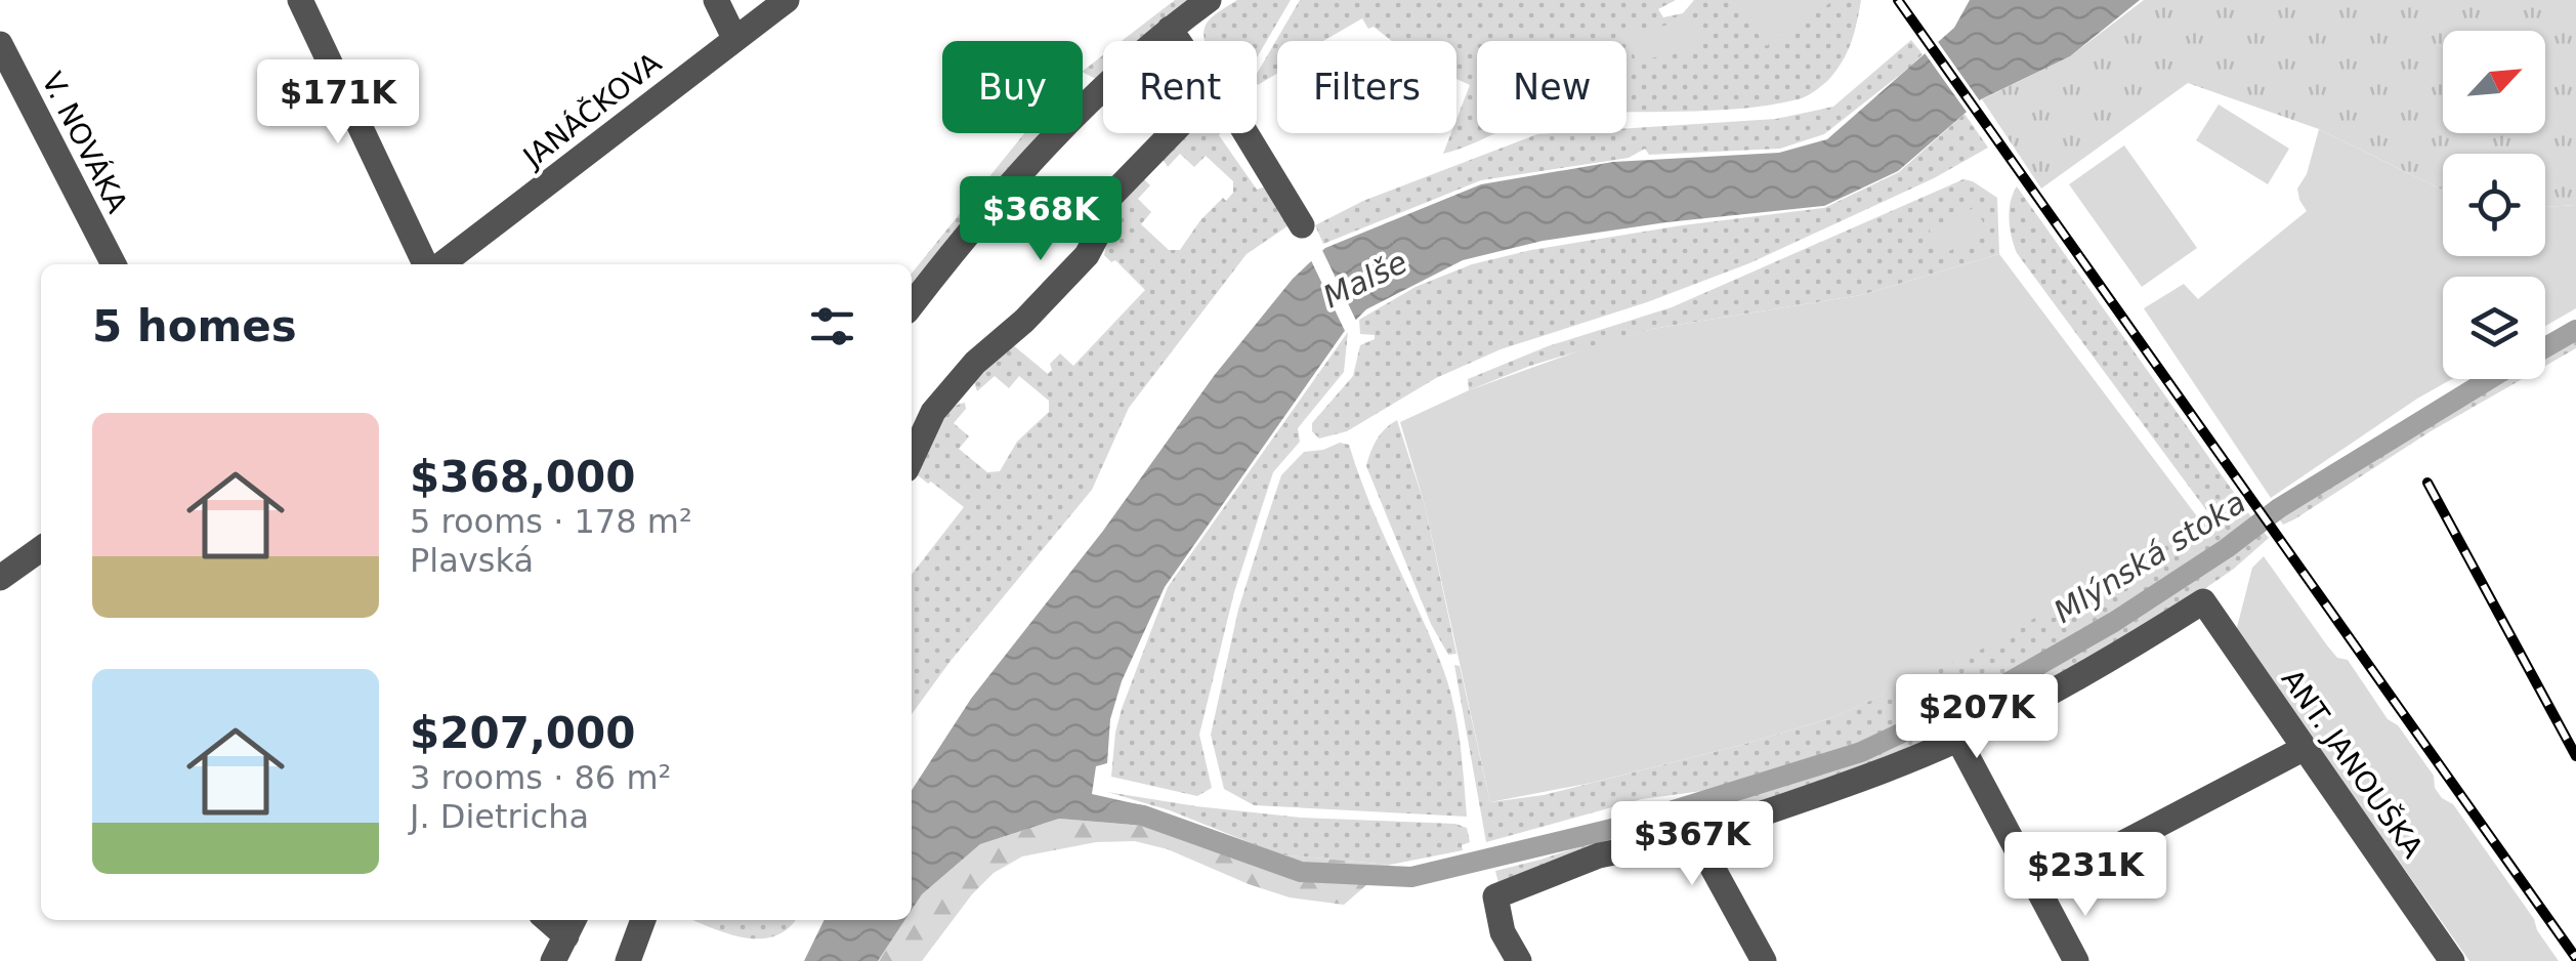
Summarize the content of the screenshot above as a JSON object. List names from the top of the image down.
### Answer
{
  "streets": {
    "street": ["JANÁČKOVA", "V. NOVÁKA", "ANT. JANOUŠKA"]
  },
  "water": ["Malše", "Mlýnská stoka"],
  "north": "top right",
  "page": {
    "chip": [
      "Buy",
      "Rent",
      "Filters",
      "New"
    ],
    "price": [
      "$171K",
      "$368K",
      "$207K",
      "$367K",
      "$231K"
    ],
    "heading": "5 homes",
    "list": [
      {
        "name": "$368,000",
        "note": "5 rooms · 178 m² · Plavská"
      },
      {
        "name": "$207,000",
        "note": "3 rooms · 86 m² · J. Dietricha"
      }
    ]
  }
}
